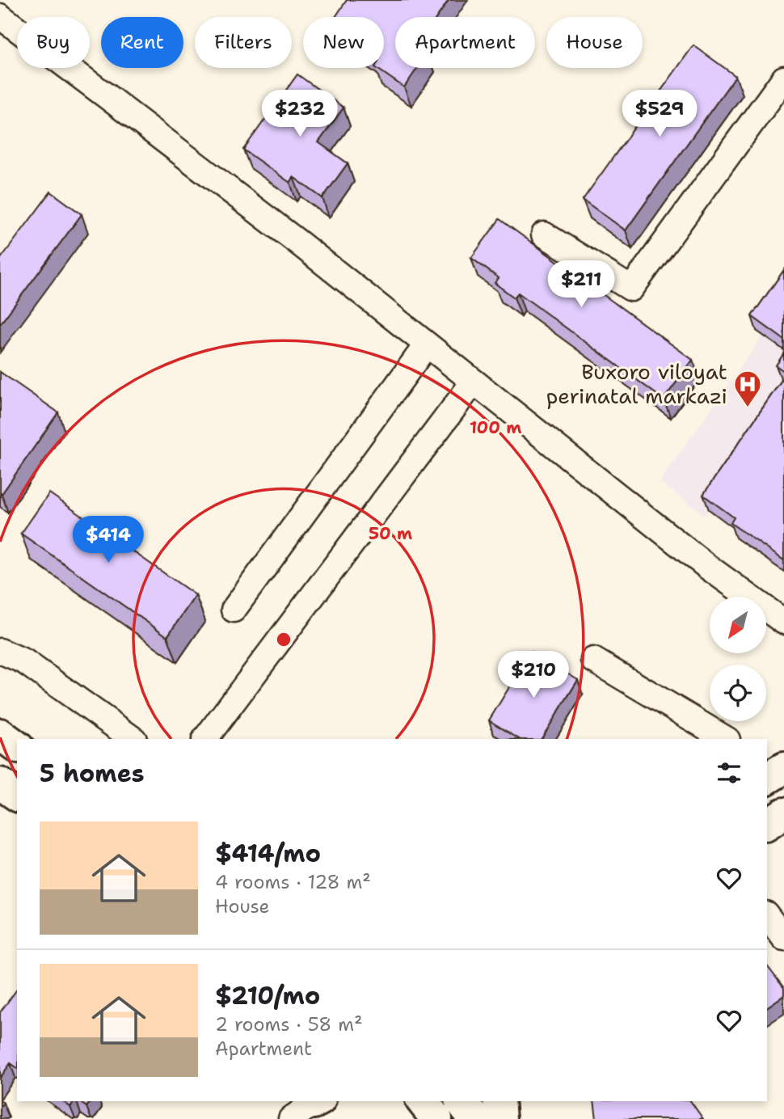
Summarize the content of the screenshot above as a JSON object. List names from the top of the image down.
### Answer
{
  "places": {
    "hospital": ["Buxoro viloyat perinatal markazi"]
  },
  "north": "bottom left",
  "page": {
    "chip": [
      "Buy",
      "Rent",
      "Filters",
      "New",
      "Apartment",
      "House"
    ],
    "price": [
      "$232",
      "$529",
      "$211",
      "$414",
      "$210"
    ],
    "heading": "5 homes",
    "list": [
      {
        "name": "$414/mo",
        "note": "4 rooms · 128 m² · House"
      },
      {
        "name": "$210/mo",
        "note": "2 rooms · 58 m² · Apartment"
      }
    ]
  },
  "rings": ["100 m", "50 m"]
}
